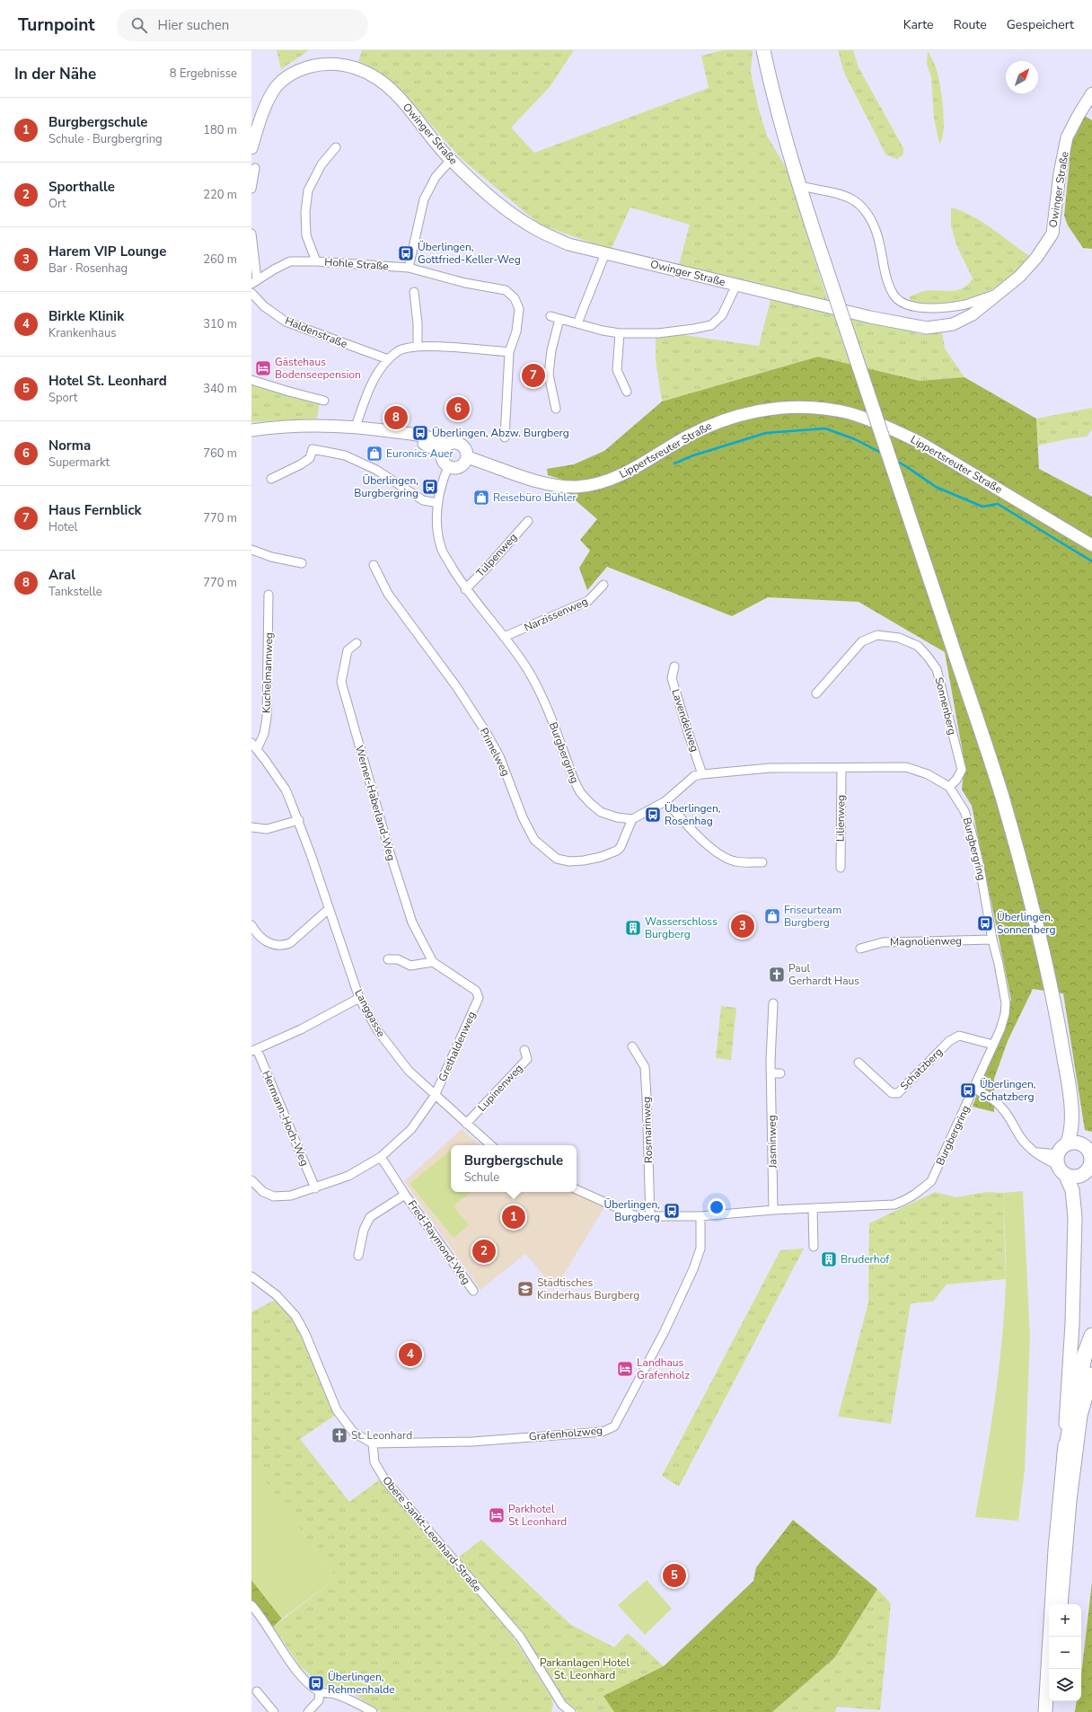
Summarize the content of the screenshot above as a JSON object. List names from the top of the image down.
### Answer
{
  "streets": {
    "street": [
      "Owinger Straße",
      "Hohle Straße",
      "Haldenstraße",
      "Lippertsreuter Straße",
      "Tulpenweg",
      "Narzissenweg",
      "Kuchelmannweg",
      "Sonnenberg",
      "Lavendelweg",
      "Primelweg",
      "Burgbergring",
      "Werner-Haberland-Weg",
      "Lilienweg",
      "Magnolienweg",
      "Langgasse",
      "Grethaldenweg",
      "Schatzberg",
      "Lupinenweg",
      "Hermann-Hoch-Weg",
      "Rosmarinweg",
      "Jasminweg",
      "Fred-Raymond-Weg",
      "Grafenholzweg",
      "Obere Sankt-Leonhard-Straße"
    ]
  },
  "crossings": [
    ["Lippertsreuter Straße", "Burgbergring"],
    ["Tulpenweg", "Burgbergring"],
    ["Narzissenweg", "Burgbergring"],
    ["Kuchelmannweg", "Langgasse"],
    ["Sonnenberg", "Burgbergring"],
    ["Lavendelweg", "Burgbergring"],
    ["Primelweg", "Burgbergring"],
    ["Burgbergring", "Lilienweg"],
    ["Burgbergring", "Magnolienweg"],
    ["Burgbergring", "Schatzberg"],
    ["Burgbergring", "Rosmarinweg"],
    ["Burgbergring", "Jasminweg"],
    ["Burgbergring", "Grafenholzweg"],
    ["Werner-Haberland-Weg", "Grethaldenweg"],
    ["Langgasse", "Grethaldenweg"],
    ["Langgasse", "Lupinenweg"],
    ["Grethaldenweg", "Hermann-Hoch-Weg"],
    ["Grethaldenweg", "Fred-Raymond-Weg"],
    ["Grafenholzweg", "Obere Sankt-Leonhard-Straße"]
  ],
  "parks": ["Parkanlagen Hotel St. Leonhard"],
  "places": {
    "bus stop": [
      "Überlingen, Gottfried-Keller-Weg",
      "Überlingen, Abzw. Burgberg",
      "Überlingen, Burgbergring",
      "Überlingen, Rosenhag",
      "Überlingen, Sonnenberg",
      "Überlingen, Schatzberg",
      "Überlingen, Burgberg",
      "Überlingen, Rehmenhalde"
    ],
    "hotel": ["Gästehaus Bodenseepension", "Landhaus Grafenholz", "Parkhotel St Leonhard"],
    "shop": ["Euronics Auer", "Reisebüro Bühler", "Friseurteam Burgberg"],
    "building": ["Wasserschloss Burgberg", "Bruderhof"],
    "church": ["Paul Gerhardt Haus", "St. Leonhard"],
    "school or university": ["Städtisches Kinderhaus Burgberg"]
  },
  "north": "top right",
  "page": {
    "header": "Turnpoint",
    "search": "Hier suchen",
    "nav": ["Karte", "Route", "Gespeichert"],
    "heading": ["In der Nähe", "8 Ergebnisse"],
    "list": [
      {
        "mark": "1",
        "name": "Burgbergschule",
        "note": "Schule · Burgbergring",
        "value": "180 m"
      },
      {
        "mark": "2",
        "name": "Sporthalle",
        "note": "Ort",
        "value": "220 m"
      },
      {
        "mark": "3",
        "name": "Harem VIP Lounge",
        "note": "Bar · Rosenhag",
        "value": "260 m"
      },
      {
        "mark": "4",
        "name": "Birkle Klinik",
        "note": "Krankenhaus",
        "value": "310 m"
      },
      {
        "mark": "5",
        "name": "Hotel St. Leonhard",
        "note": "Sport",
        "value": "340 m"
      },
      {
        "mark": "6",
        "name": "Norma",
        "note": "Supermarkt",
        "value": "760 m"
      },
      {
        "mark": "7",
        "name": "Haus Fernblick",
        "note": "Hotel",
        "value": "770 m"
      },
      {
        "mark": "8",
        "name": "Aral",
        "note": "Tankstelle",
        "value": "770 m"
      }
    ],
    "pins": [
      "7",
      "6",
      "8",
      "3",
      "1",
      "2",
      "4",
      "5"
    ],
    "popup": ["Burgbergschule", "Schule"],
    "map_buttons": ["+", "−"]
  }
}
